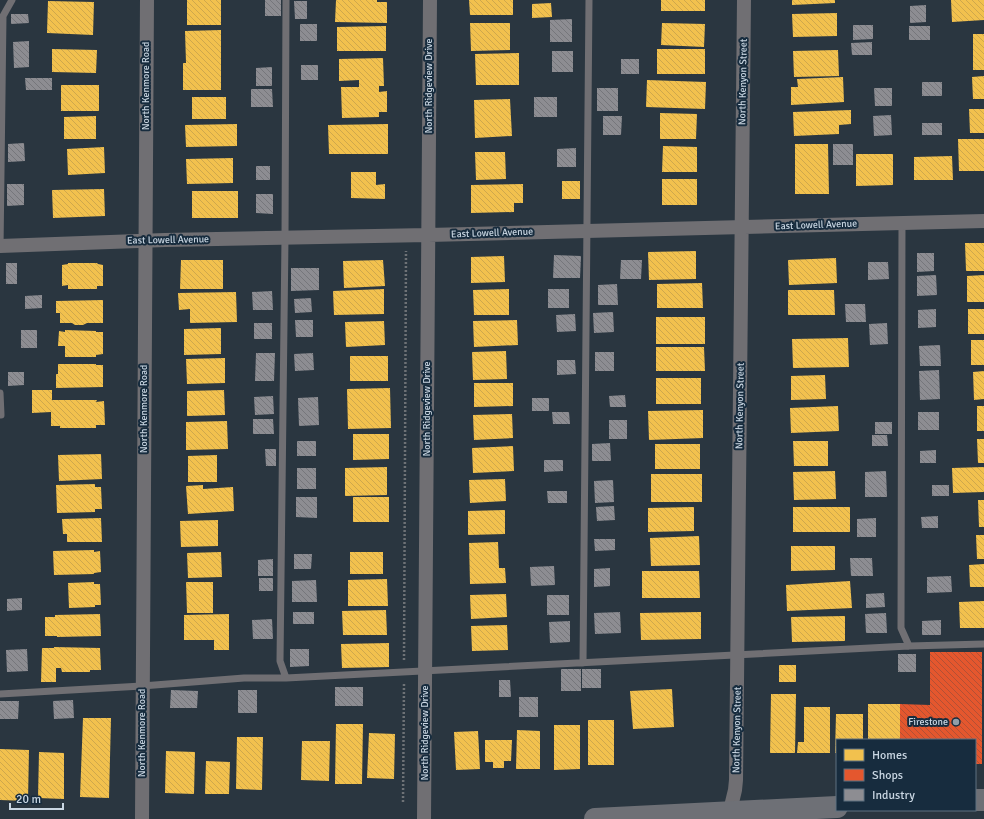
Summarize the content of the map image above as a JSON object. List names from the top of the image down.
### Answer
{
  "streets": {
    "street": [
      "North Kenyon Street",
      "North Kenmore Road",
      "North Ridgeview Drive",
      "East Lowell Avenue"
    ]
  },
  "crossings": [
    ["North Kenyon Street", "East Lowell Avenue"],
    ["North Kenmore Road", "East Lowell Avenue"],
    ["North Ridgeview Drive", "East Lowell Avenue"]
  ],
  "places": ["Firestone"],
  "legend": ["Homes", "Shops", "Industry"],
  "scale_bar": "20 m"
}
